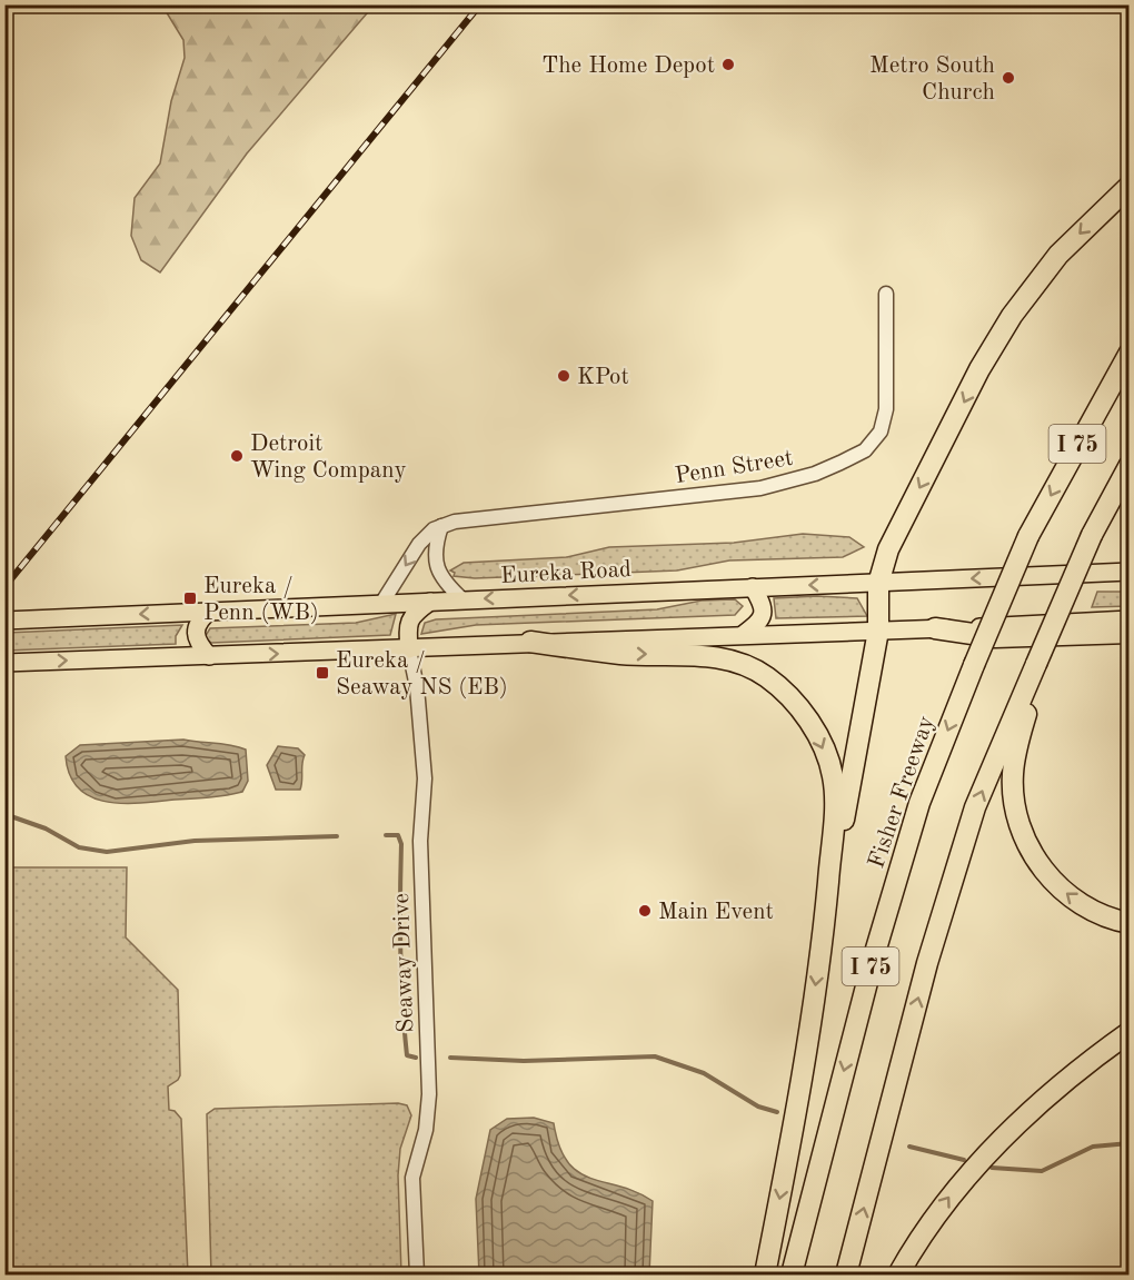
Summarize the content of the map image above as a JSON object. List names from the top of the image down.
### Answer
{
  "streets": {
    "highway": ["I 75", "Fisher Freeway"],
    "main road": ["Eureka Road"],
    "street": ["Penn Street", "Seaway Drive"]
  },
  "crossings": [
    ["Penn Street", "Eureka Road"]
  ],
  "places": {
    "other": [
      "The Home Depot",
      "Metro South Church",
      "KPot",
      "Detroit Wing Company",
      "Main Event"
    ],
    "transit": ["Eureka / Penn (WB)", "Eureka / Seaway NS (EB)"]
  }
}
